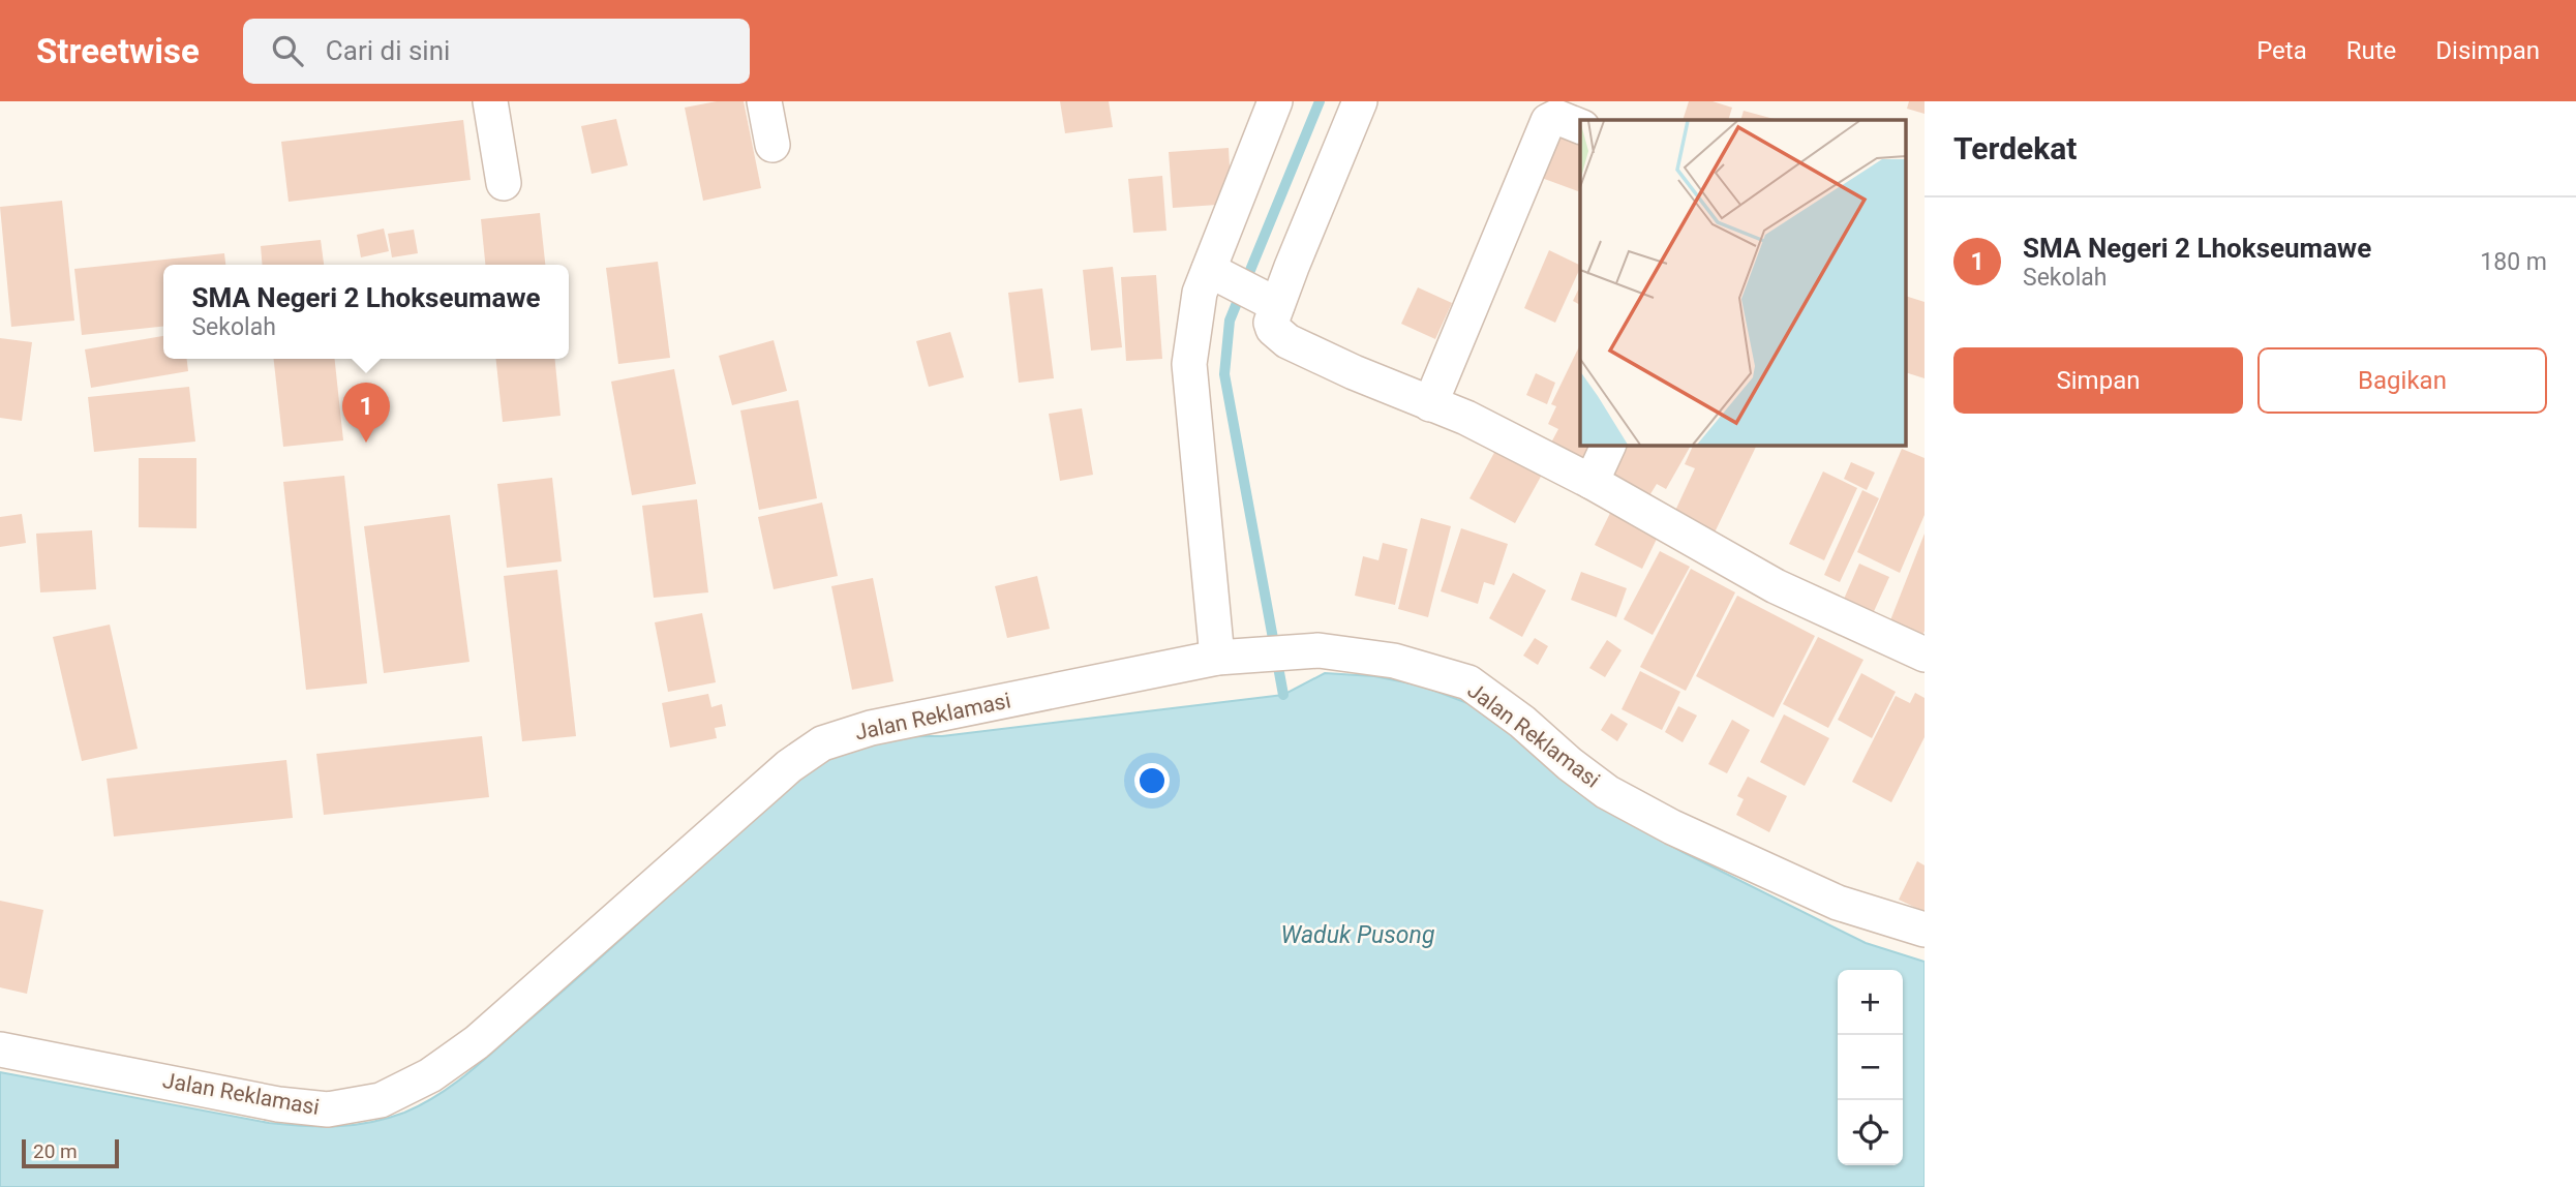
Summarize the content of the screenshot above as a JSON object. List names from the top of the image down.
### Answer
{
  "streets": {
    "street": ["Jalan Reklamasi"]
  },
  "water": ["Waduk Pusong"],
  "scale_bar": "20 m",
  "page": {
    "header": "Streetwise",
    "search": "Cari di sini",
    "nav": ["Peta", "Rute", "Disimpan"],
    "heading": "Terdekat",
    "list": [
      {
        "mark": "1",
        "name": "SMA Negeri 2 Lhokseumawe",
        "note": "Sekolah",
        "value": "180 m"
      }
    ],
    "popup": ["SMA Negeri 2 Lhokseumawe", "Sekolah"],
    "buttons": ["Simpan", "Bagikan"],
    "pins": "1",
    "map_buttons": ["+", "−"],
    "scale": "20 m"
  }
}
